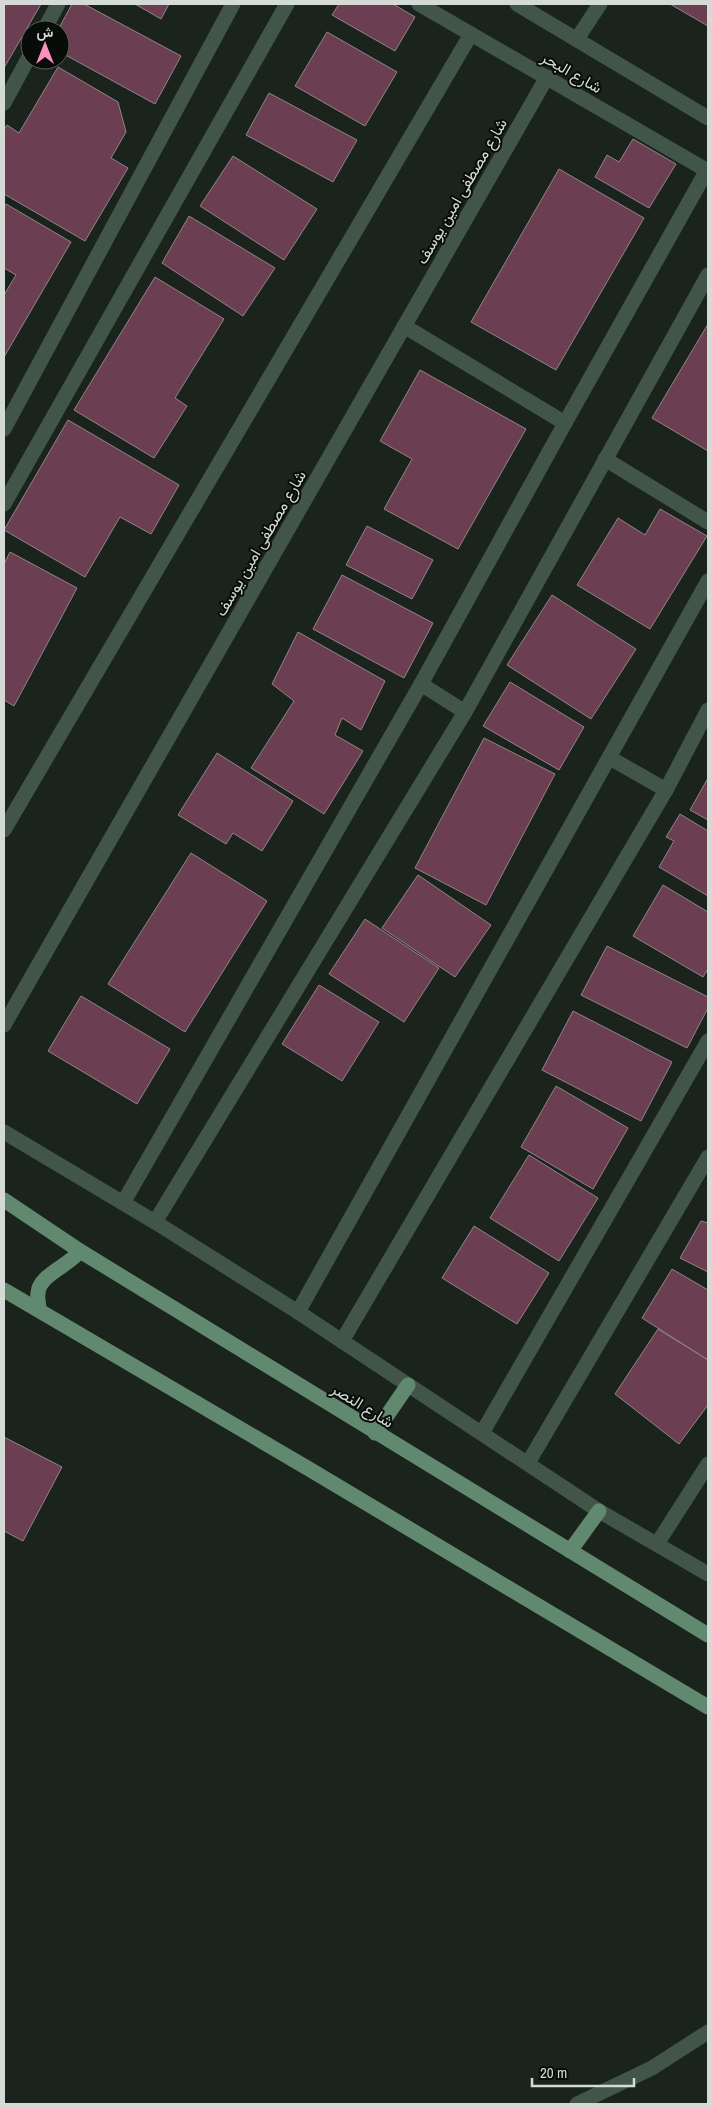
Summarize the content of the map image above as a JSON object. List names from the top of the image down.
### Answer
{
  "streets": {
    "main road": ["شارع النصر"],
    "street": ["شارع البحر", "شارع مصطفى امين يوسف"]
  },
  "crossings": [
    ["شارع البحر", "شارع مصطفى امين يوسف"]
  ],
  "scale_bar": "20 m",
  "north": "top"
}
